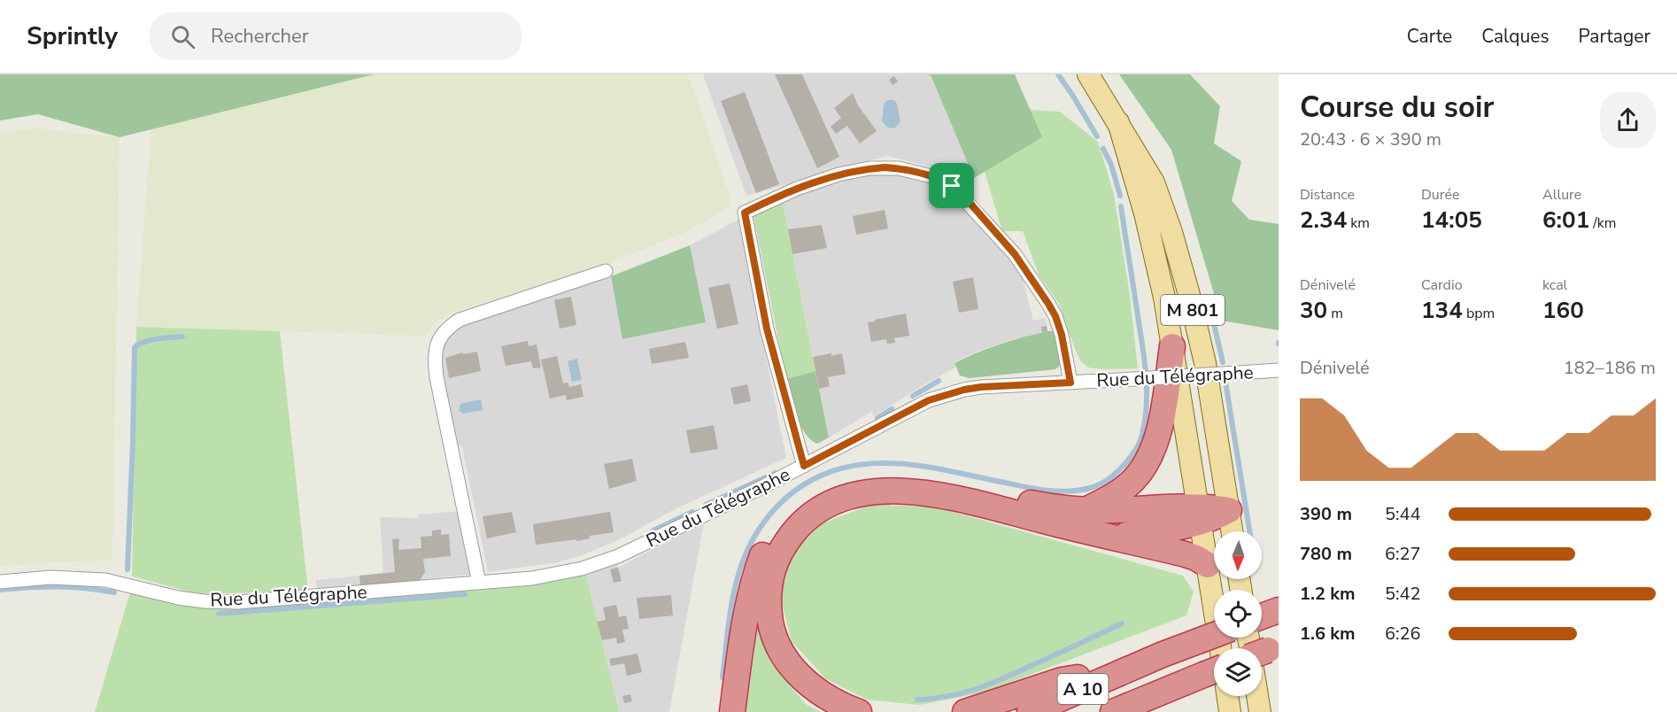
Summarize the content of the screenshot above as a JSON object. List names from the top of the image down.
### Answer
{
  "streets": {
    "highway": ["A 10"],
    "main road": ["M 801"],
    "street": ["Rue du Télégraphe"]
  },
  "north": "bottom",
  "page": {
    "header": "Sprintly",
    "search": "Rechercher",
    "nav": ["Carte", "Calques", "Partager"],
    "heading": ["Course du soir", "20:43 · 6 × 390 m"],
    "stats": [
      ["Distance", "2.34 km"],
      ["Durée", "14:05"],
      ["Allure", "6:01 /km"],
      ["Dénivelé", "30 m"],
      ["Cardio", "134 bpm"],
      ["kcal", "160"]
    ],
    "chart": ["Dénivelé", "182–186 m"],
    "list": [
      {
        "name": "390 m",
        "note": "5:44"
      },
      {
        "name": "780 m",
        "note": "6:27"
      },
      {
        "name": "1.2 km",
        "note": "5:42"
      },
      {
        "name": "1.6 km",
        "note": "6:26"
      }
    ]
  }
}
